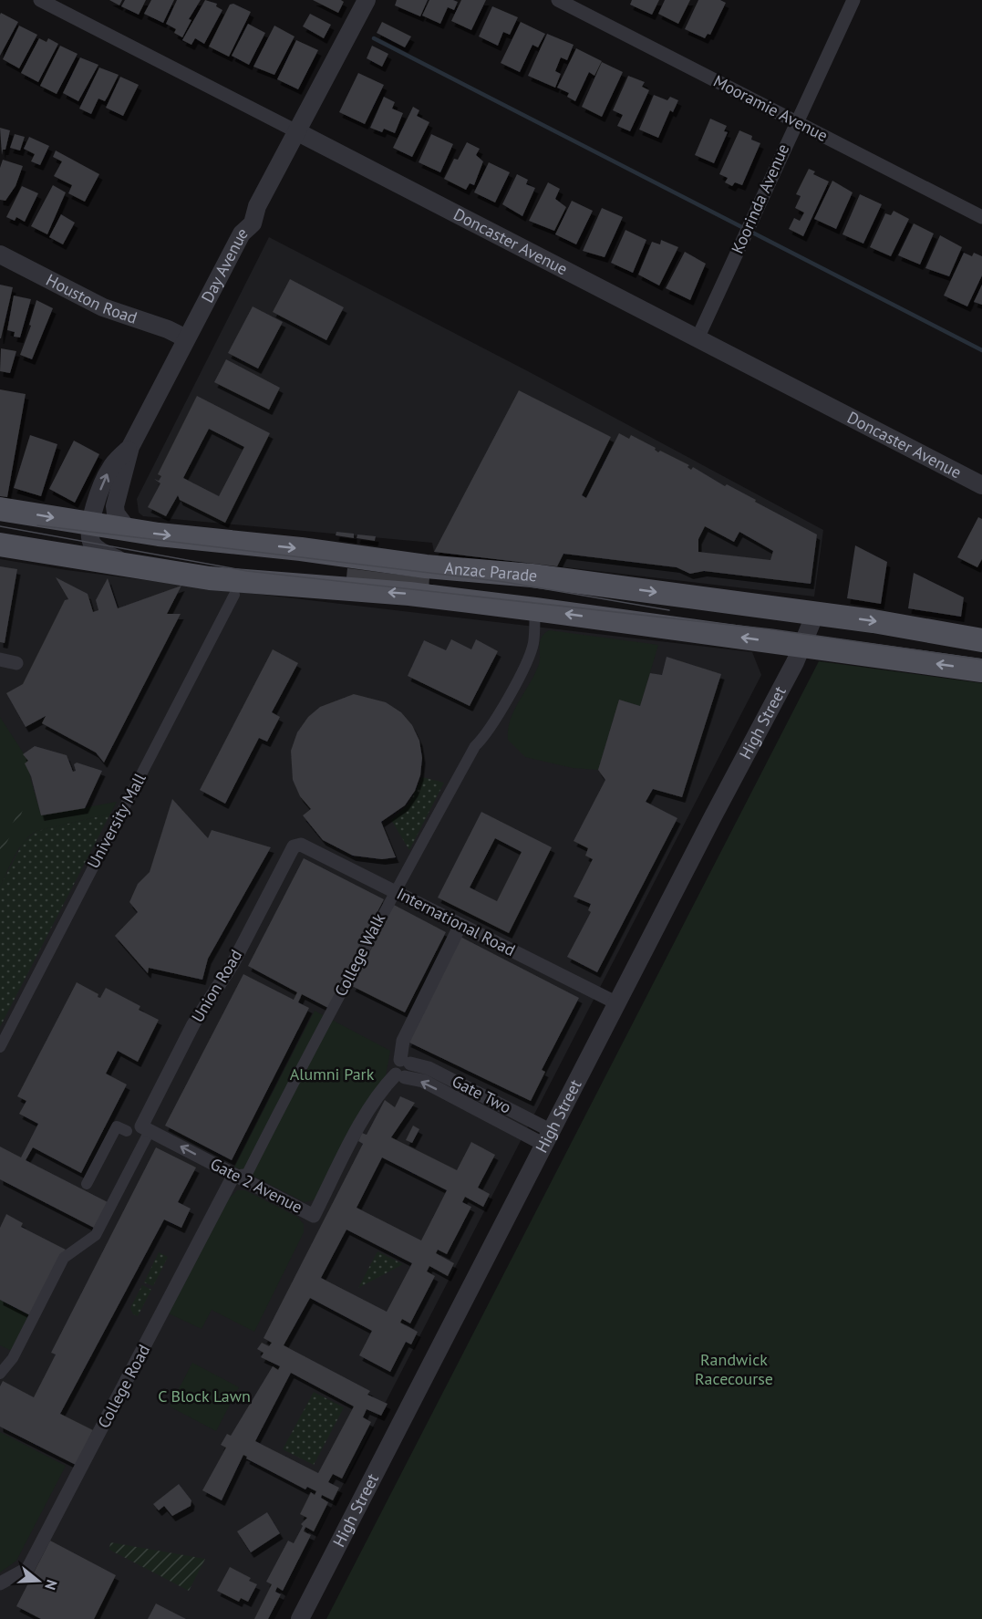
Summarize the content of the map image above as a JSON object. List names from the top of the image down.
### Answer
{
  "streets": {
    "main road": ["Anzac Parade"],
    "street": [
      "Mooramie Avenue",
      "Koorinda Avenue",
      "Doncaster Avenue",
      "Day Avenue",
      "Houston Road",
      "High Street",
      "University Mall",
      "International Road",
      "College Walk",
      "Union Road",
      "Gate Two",
      "Gate 2 Avenue",
      "College Road"
    ]
  },
  "crossings": [
    ["Mooramie Avenue", "Koorinda Avenue"],
    ["Koorinda Avenue", "Doncaster Avenue"],
    ["Doncaster Avenue", "Day Avenue"],
    ["Day Avenue", "Houston Road"],
    ["Day Avenue", "Anzac Parade"],
    ["Anzac Parade", "High Street"],
    ["Anzac Parade", "College Walk"],
    ["High Street", "International Road"],
    ["High Street", "Gate Two"],
    ["International Road", "College Walk"],
    ["International Road", "Union Road"],
    ["College Walk", "Gate 2 Avenue"],
    ["College Walk", "College Road"],
    ["Union Road", "Gate 2 Avenue"],
    ["Gate 2 Avenue", "College Road"]
  ],
  "parks": ["Alumni Park", "Randwick Racecourse", "C Block Lawn"],
  "north": "right"
}
